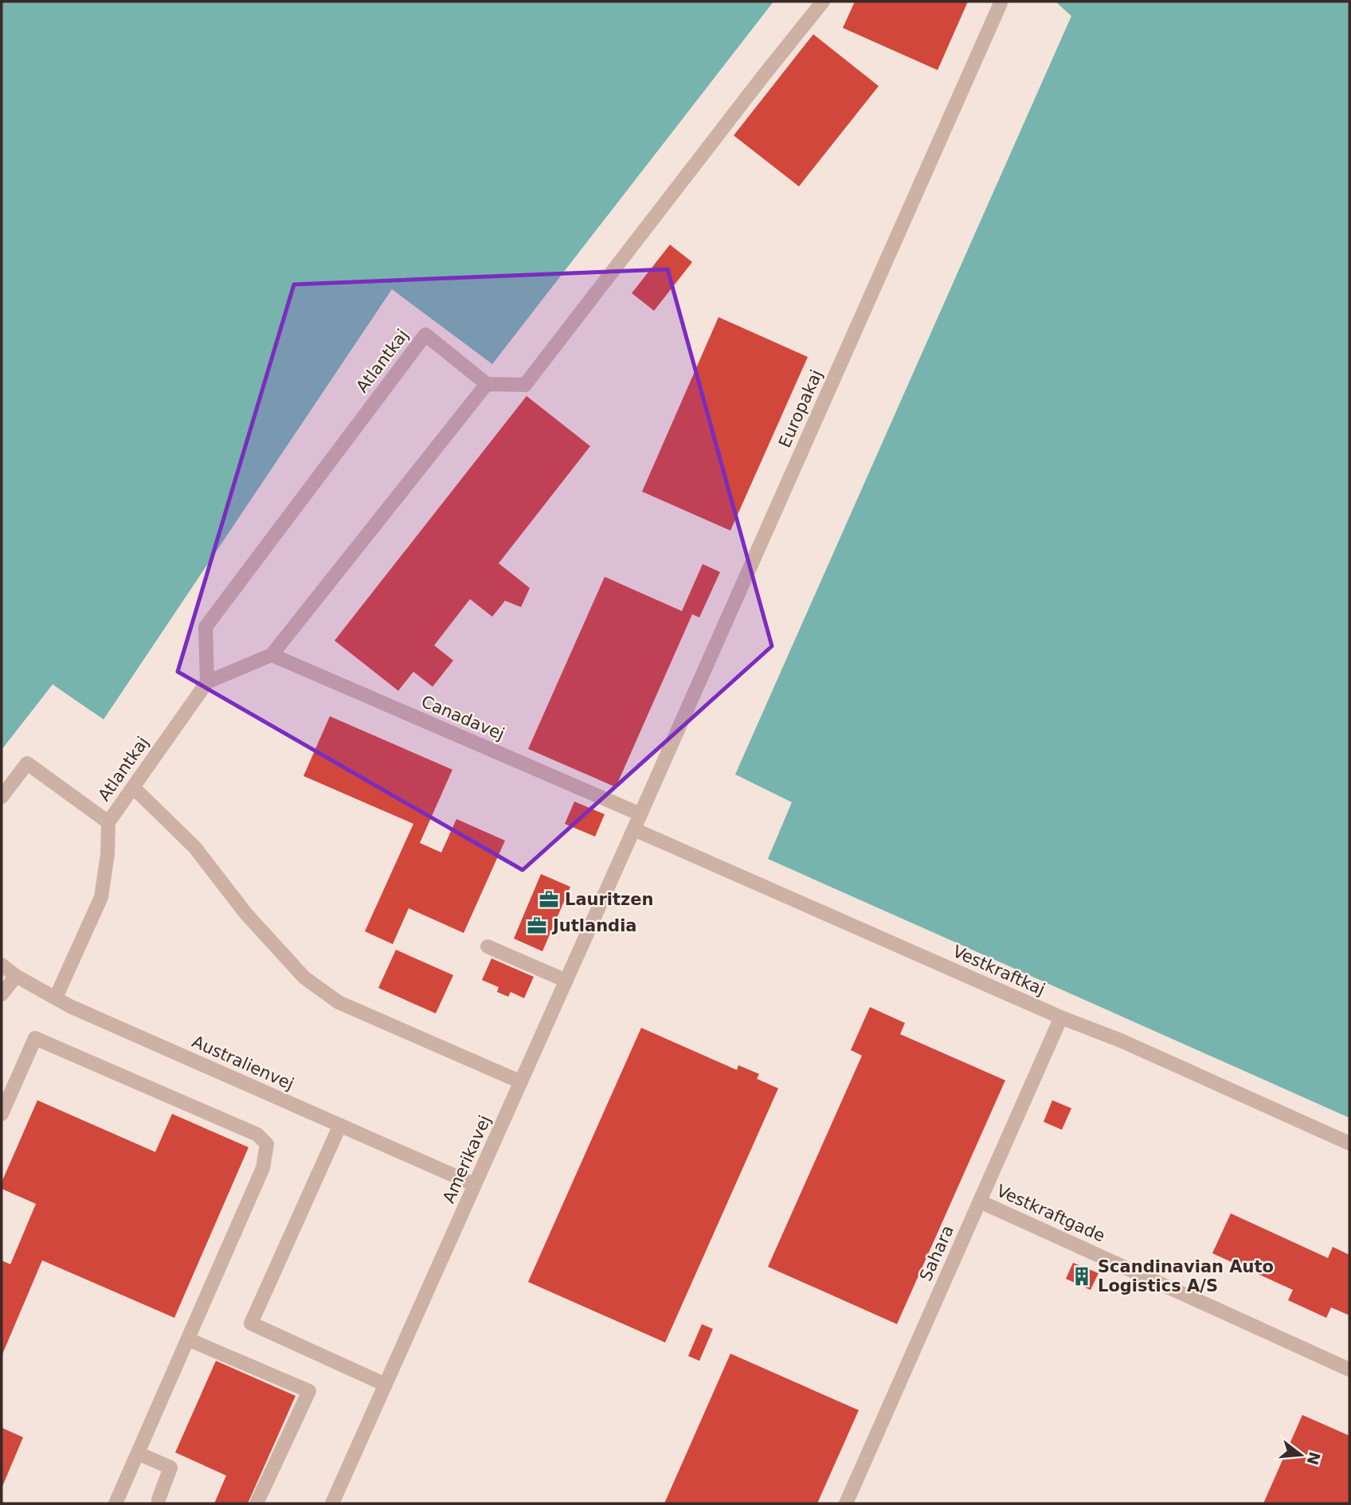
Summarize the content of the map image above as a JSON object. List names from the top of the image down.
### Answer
{
  "streets": {
    "street": [
      "Atlantkaj",
      "Europakaj",
      "Canadavej",
      "Vestkraftkaj",
      "Australienvej",
      "Amerikavej",
      "Vestkraftgade",
      "Sahara"
    ]
  },
  "crossings": [
    ["Europakaj", "Canadavej"],
    ["Europakaj", "Vestkraftkaj"],
    ["Europakaj", "Amerikavej"],
    ["Vestkraftkaj", "Amerikavej"],
    ["Vestkraftkaj", "Sahara"],
    ["Australienvej", "Amerikavej"],
    ["Vestkraftgade", "Sahara"]
  ],
  "places": {
    "office": ["Lauritzen", "Jutlandia"],
    "building": ["Scandinavian Auto Logistics A/S"]
  },
  "north": "right"
}
